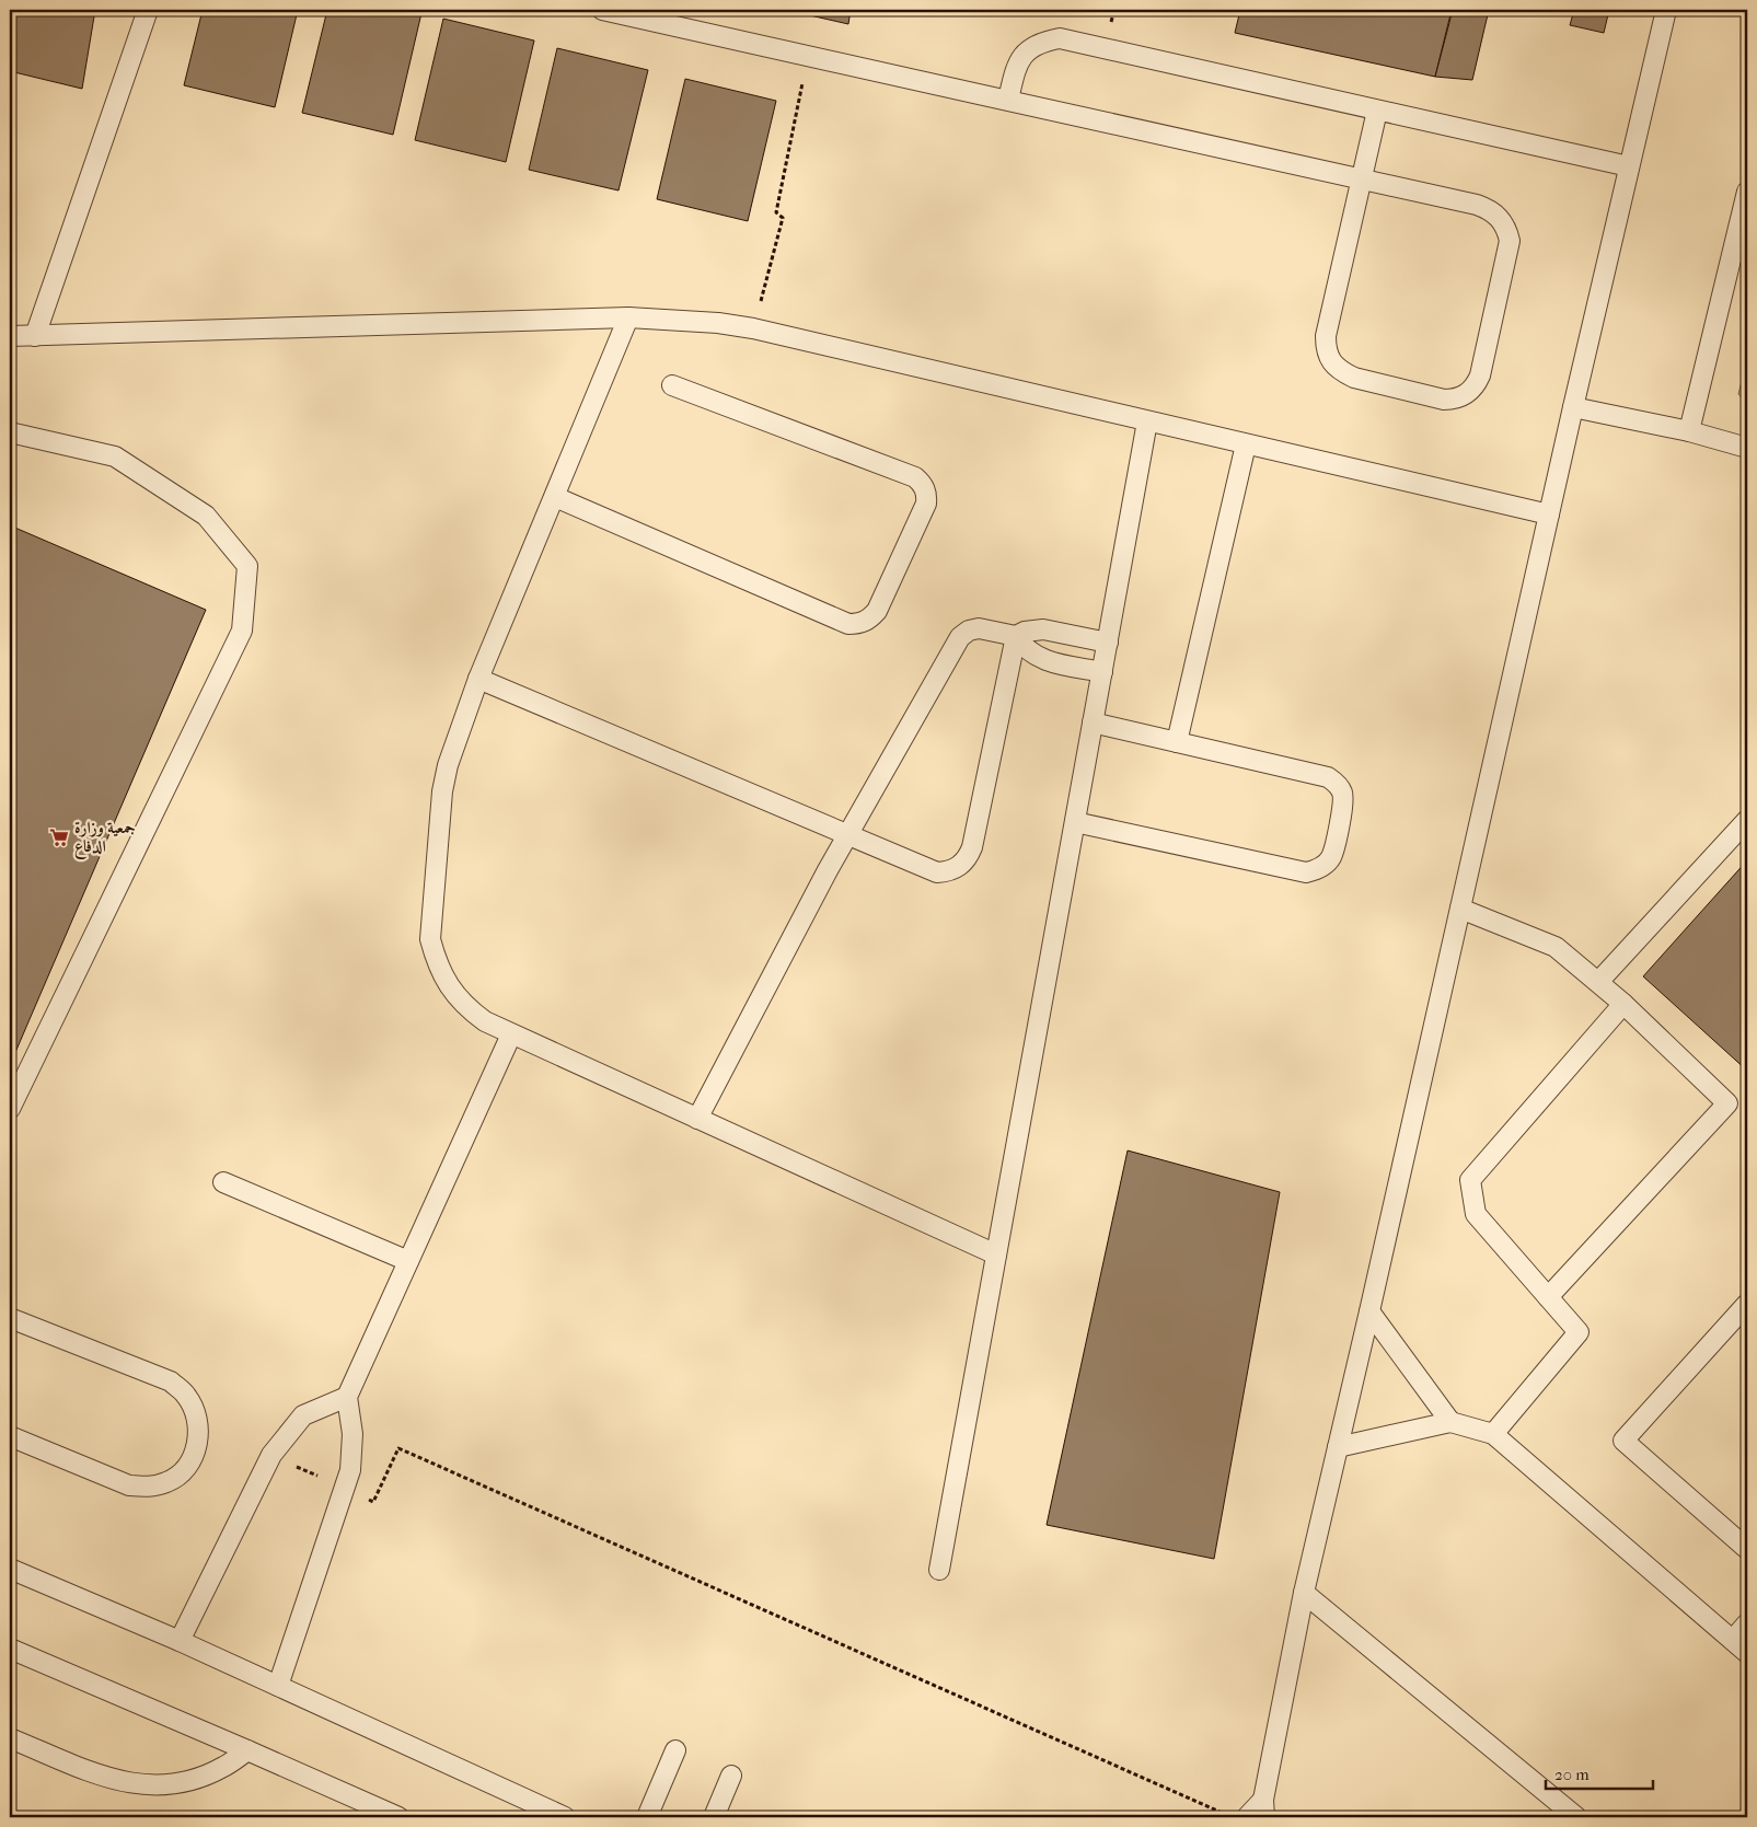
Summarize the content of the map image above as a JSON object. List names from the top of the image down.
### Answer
{
  "places": {
    "supermarket": ["جمعية وزارة الدفاع"]
  },
  "scale_bar": "20 m"
}
